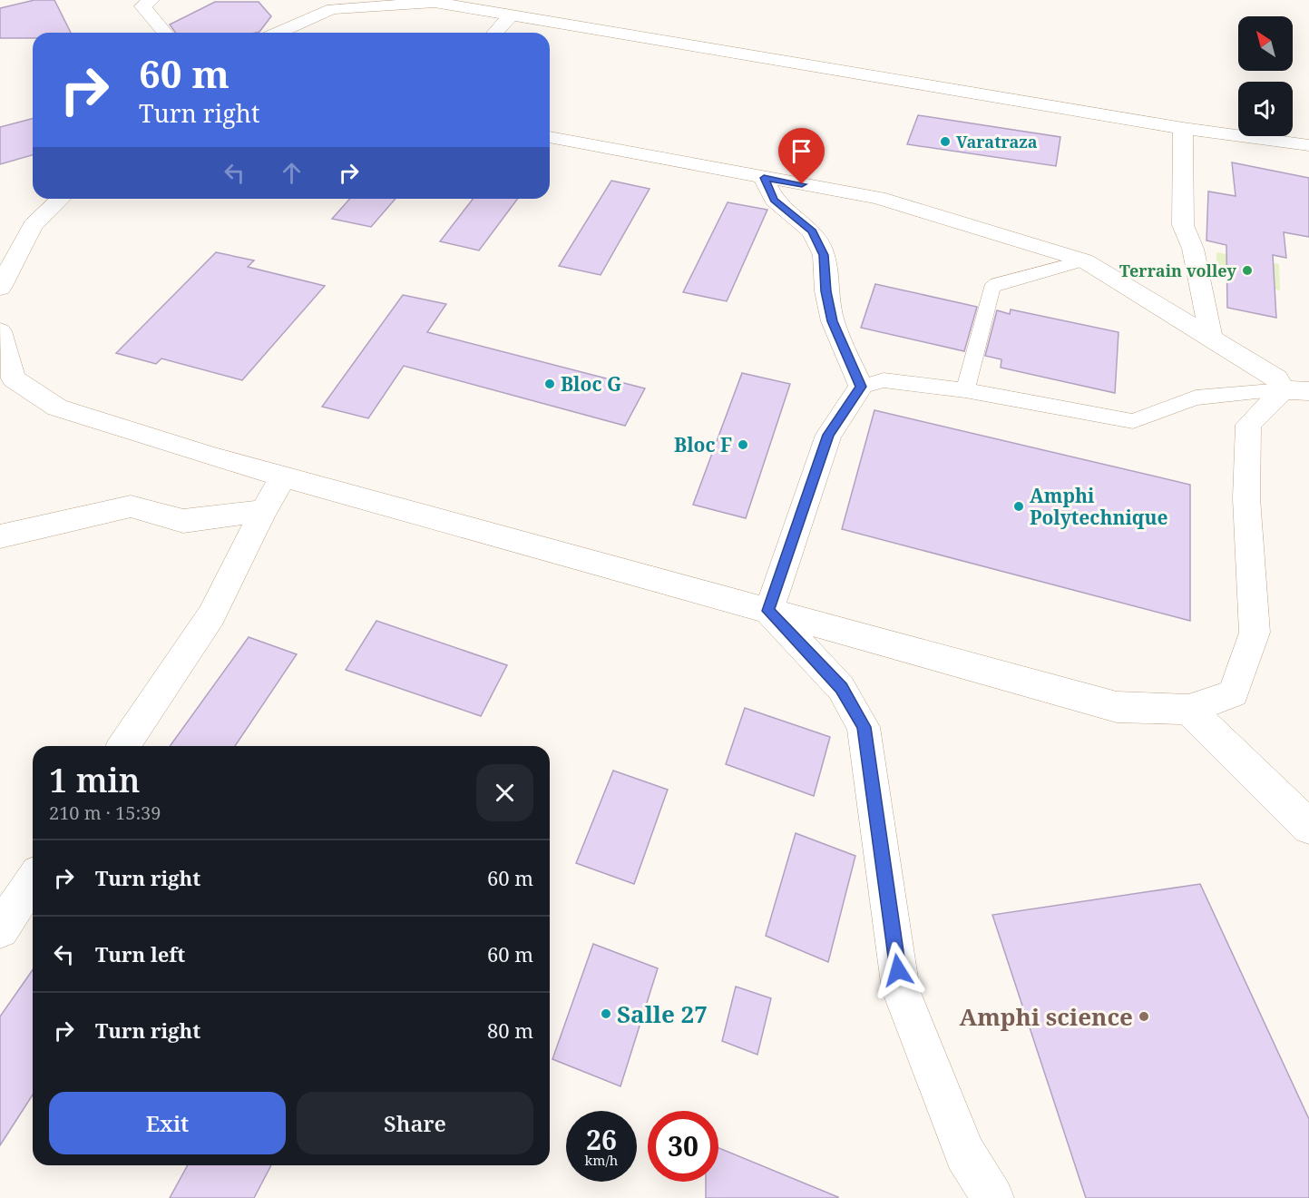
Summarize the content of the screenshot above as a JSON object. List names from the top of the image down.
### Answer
{
  "places": [
    "Varatraza",
    "Terrain volley",
    "Bloc G",
    "Bloc F",
    "Amphi Polytechnique",
    "Salle 27",
    "Amphi science"
  ],
  "north": "top left",
  "page": {
    "turn": ["60 m", "Turn right"],
    "heading": ["1 min", "210 m · 15:39"],
    "list": [
      {
        "name": "Turn right",
        "value": "60 m"
      },
      {
        "name": "Turn left",
        "value": "60 m"
      },
      {
        "name": "Turn right",
        "value": "80 m"
      }
    ],
    "buttons": ["Exit", "Share"],
    "speed": "26 km/h",
    "limit": "30"
  }
}
